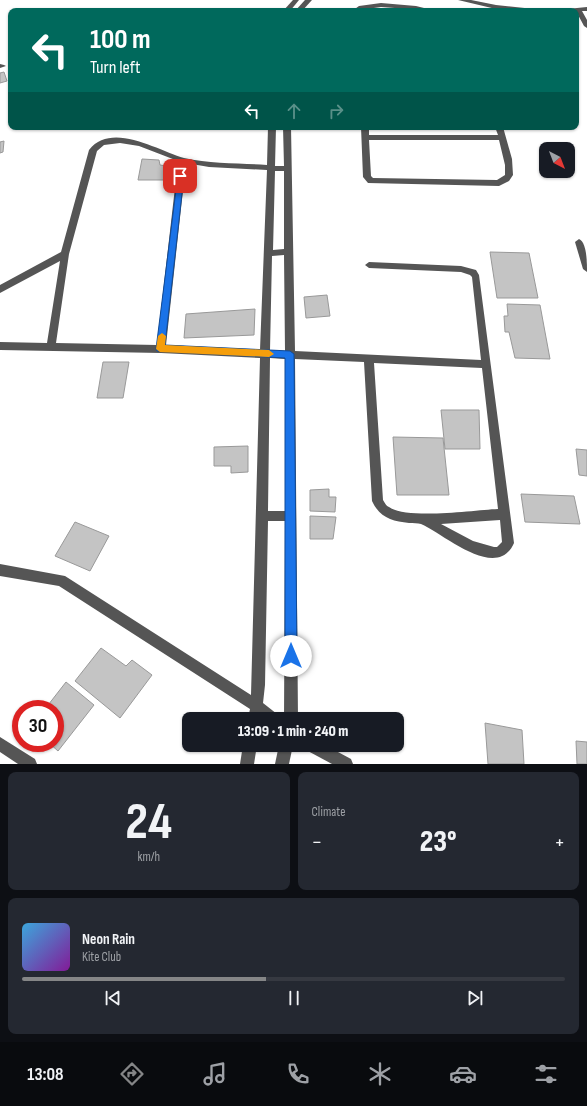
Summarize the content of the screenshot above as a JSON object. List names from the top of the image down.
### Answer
{
  "north": "bottom right",
  "page": {
    "turn": ["100 m", "Turn left"],
    "limit": "30",
    "trip": "13:09 · 1 min · 240 m",
    "tile": [
      ["24", "km/h"],
      "Climate"
    ],
    "heat": ["−", "23°", "+"],
    "song": ["Neon Rain", "Kite Club"],
    "tabs": "13:08"
  }
}
